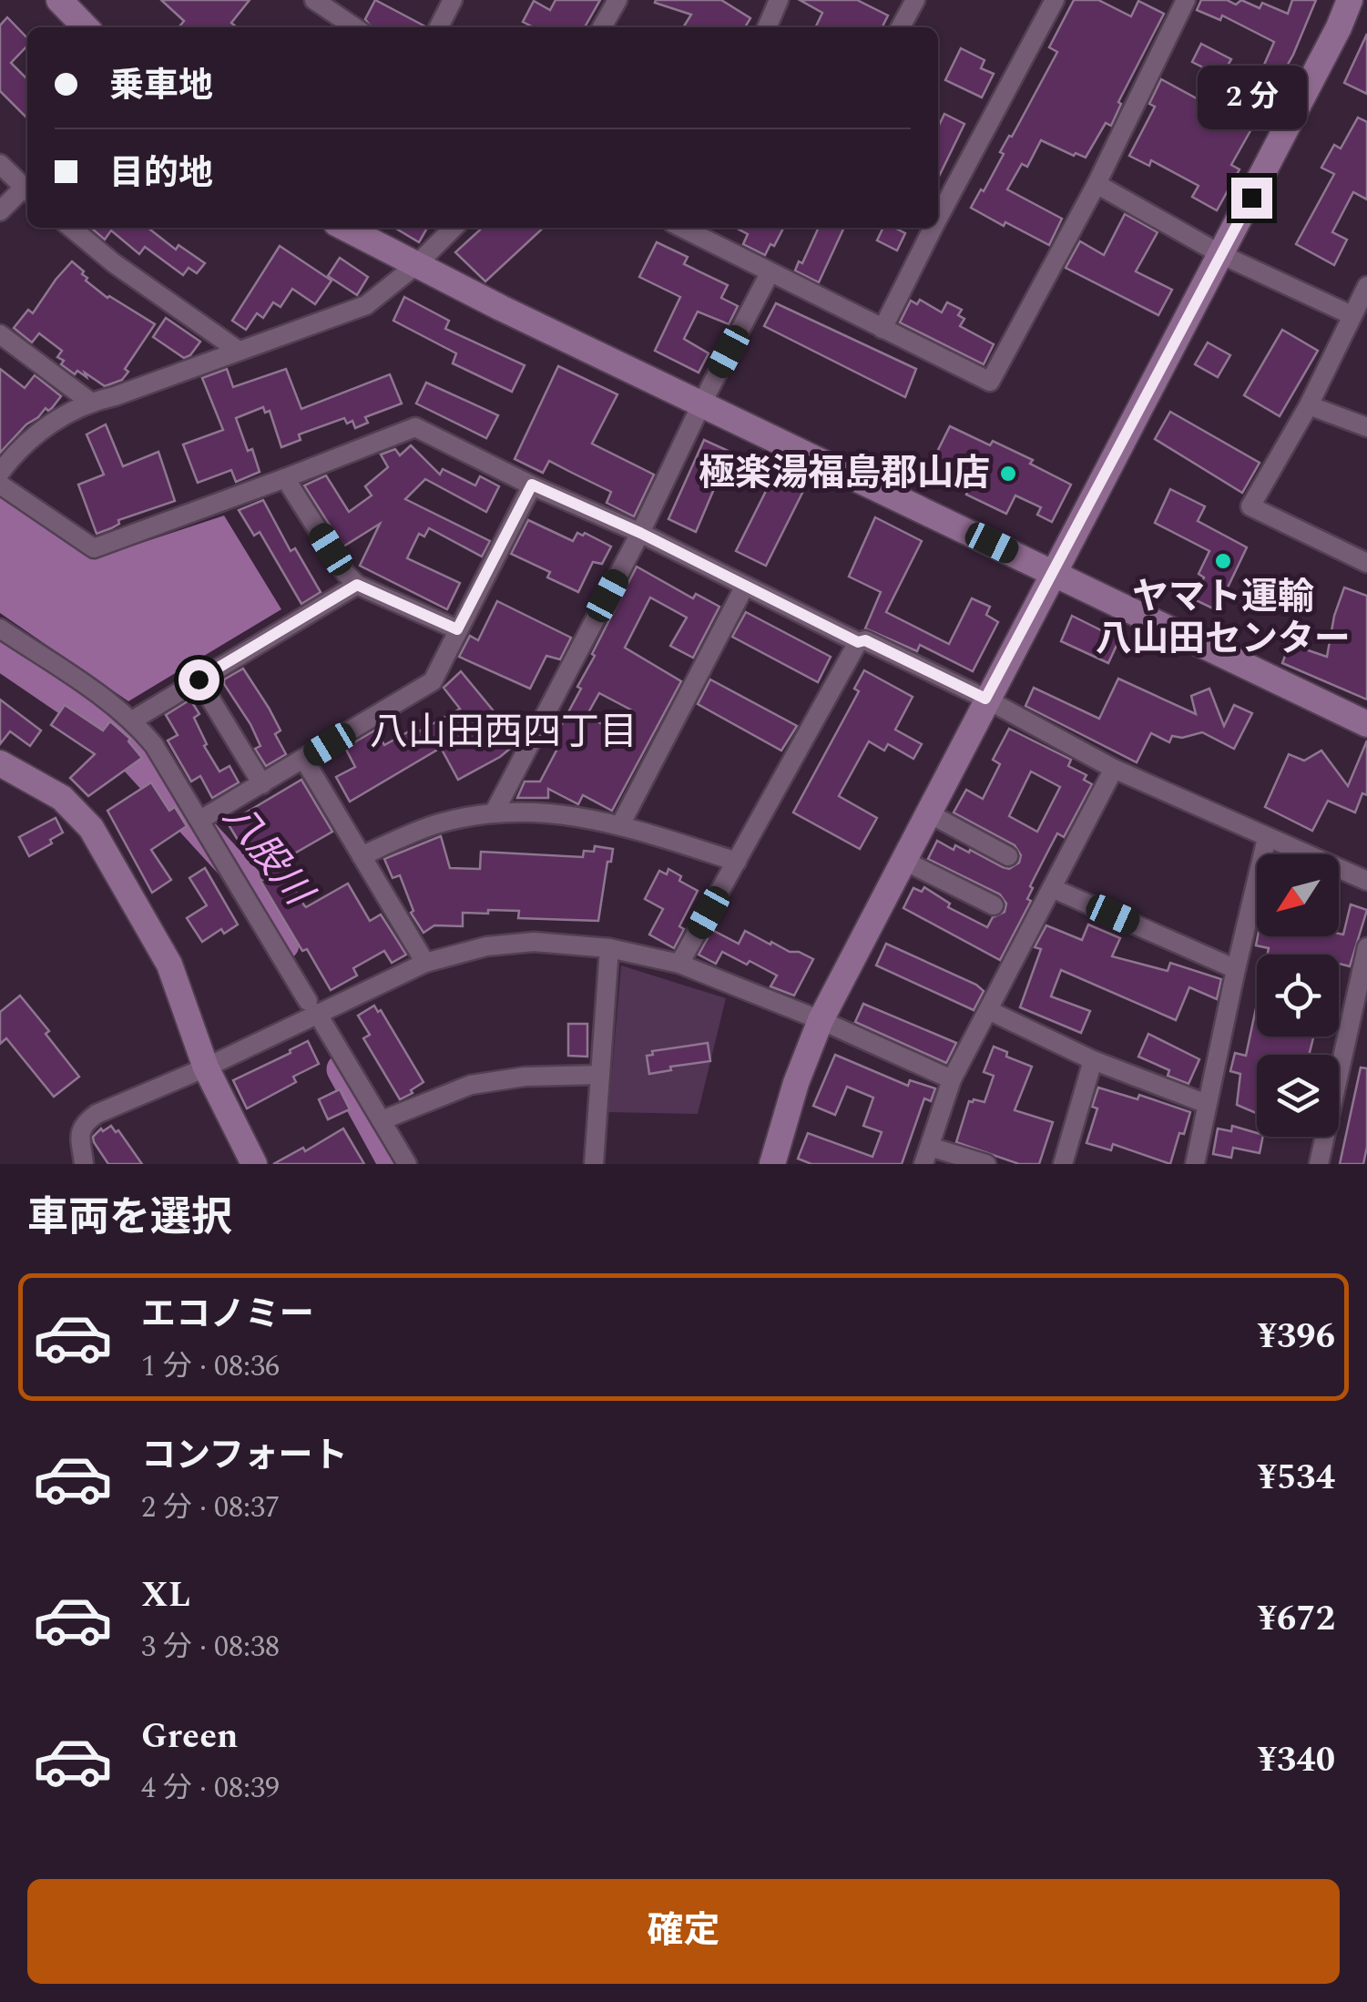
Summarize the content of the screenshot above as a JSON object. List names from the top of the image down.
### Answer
{
  "districts": ["八山田西四丁目"],
  "water": ["八股川"],
  "places": ["極楽湯福島郡山店", "ヤマト運輸 八山田センター"],
  "north": "bottom left",
  "page": {
    "banner": ["乗車地", "目的地"],
    "bubble": "2 分",
    "heading": "車両を選択",
    "list": [
      {
        "name": "エコノミー",
        "note": "1 分 · 08:36",
        "value": "¥396"
      },
      {
        "name": "コンフォート",
        "note": "2 分 · 08:37",
        "value": "¥534"
      },
      {
        "name": "XL",
        "note": "3 分 · 08:38",
        "value": "¥672"
      },
      {
        "name": "Green",
        "note": "4 分 · 08:39",
        "value": "¥340"
      }
    ],
    "buttons": "確定"
  }
}
